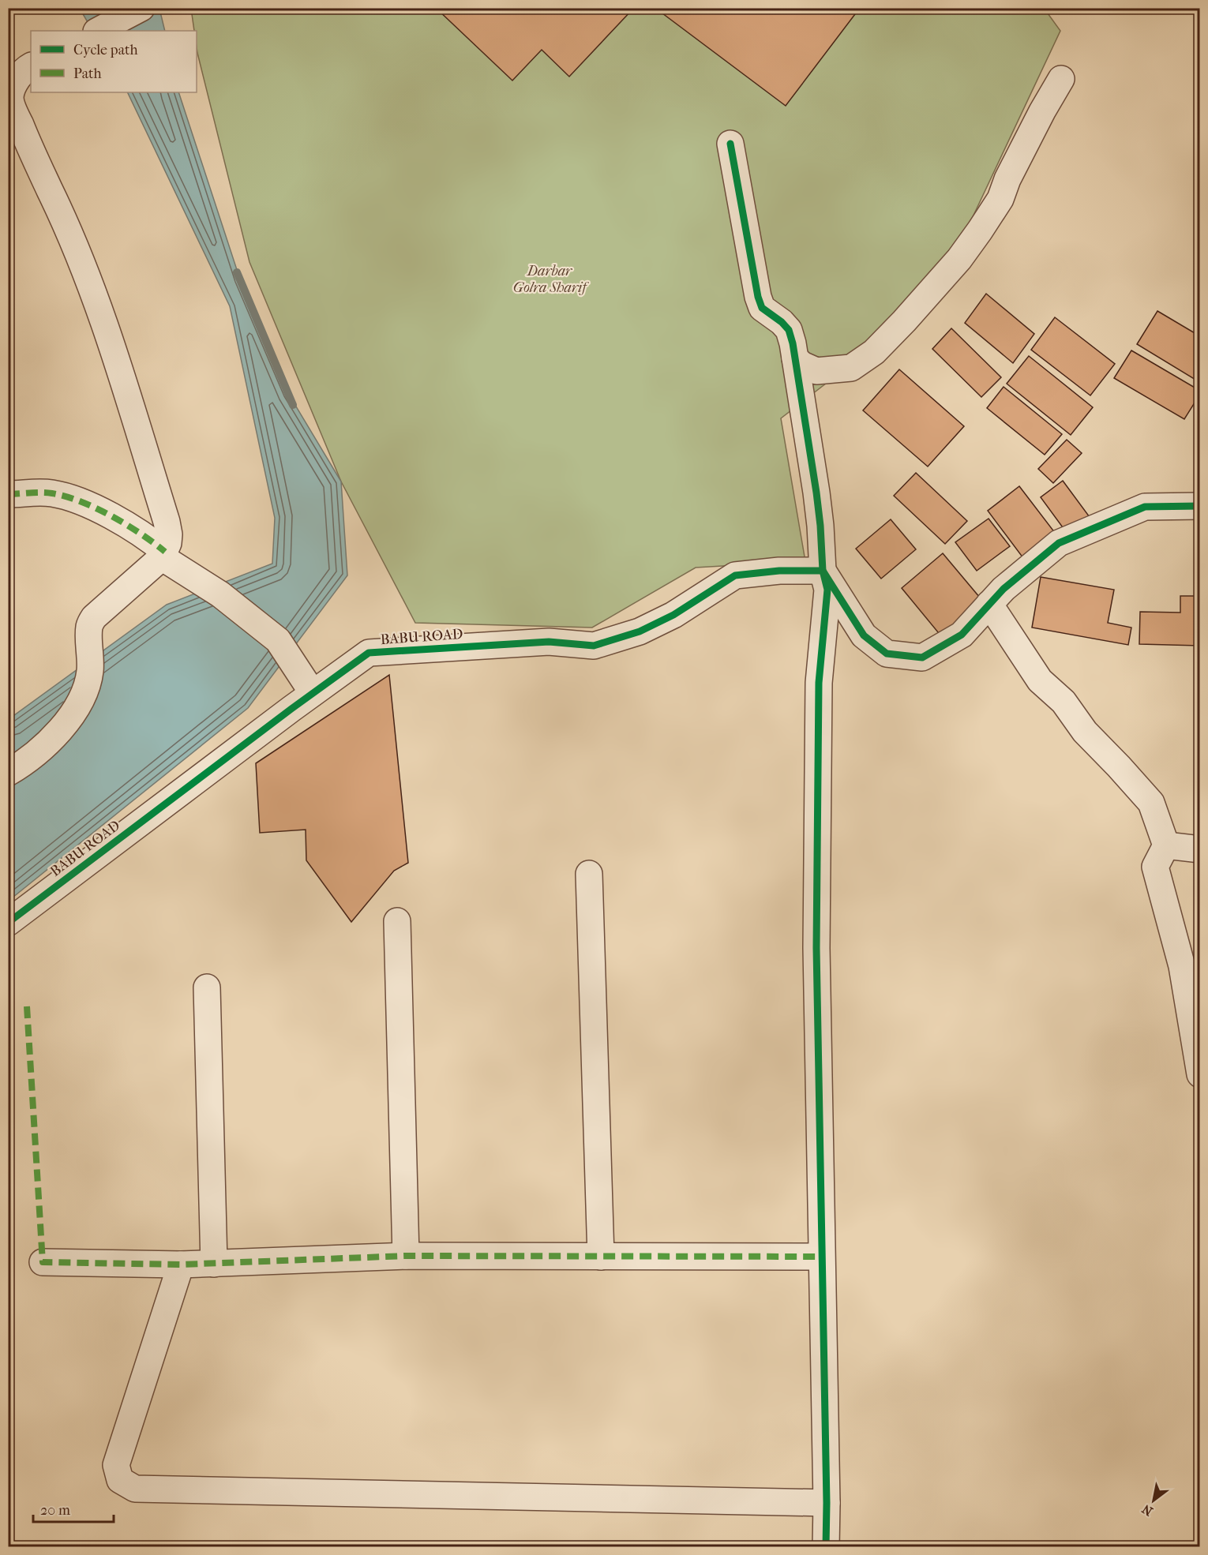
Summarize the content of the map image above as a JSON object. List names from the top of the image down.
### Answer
{
  "streets": {
    "street": ["BABU ROAD"]
  },
  "parks": ["Darbar Golra Sharif"],
  "legend": ["Cycle path", "Path"],
  "scale_bar": "20 m",
  "north": "bottom left"
}
